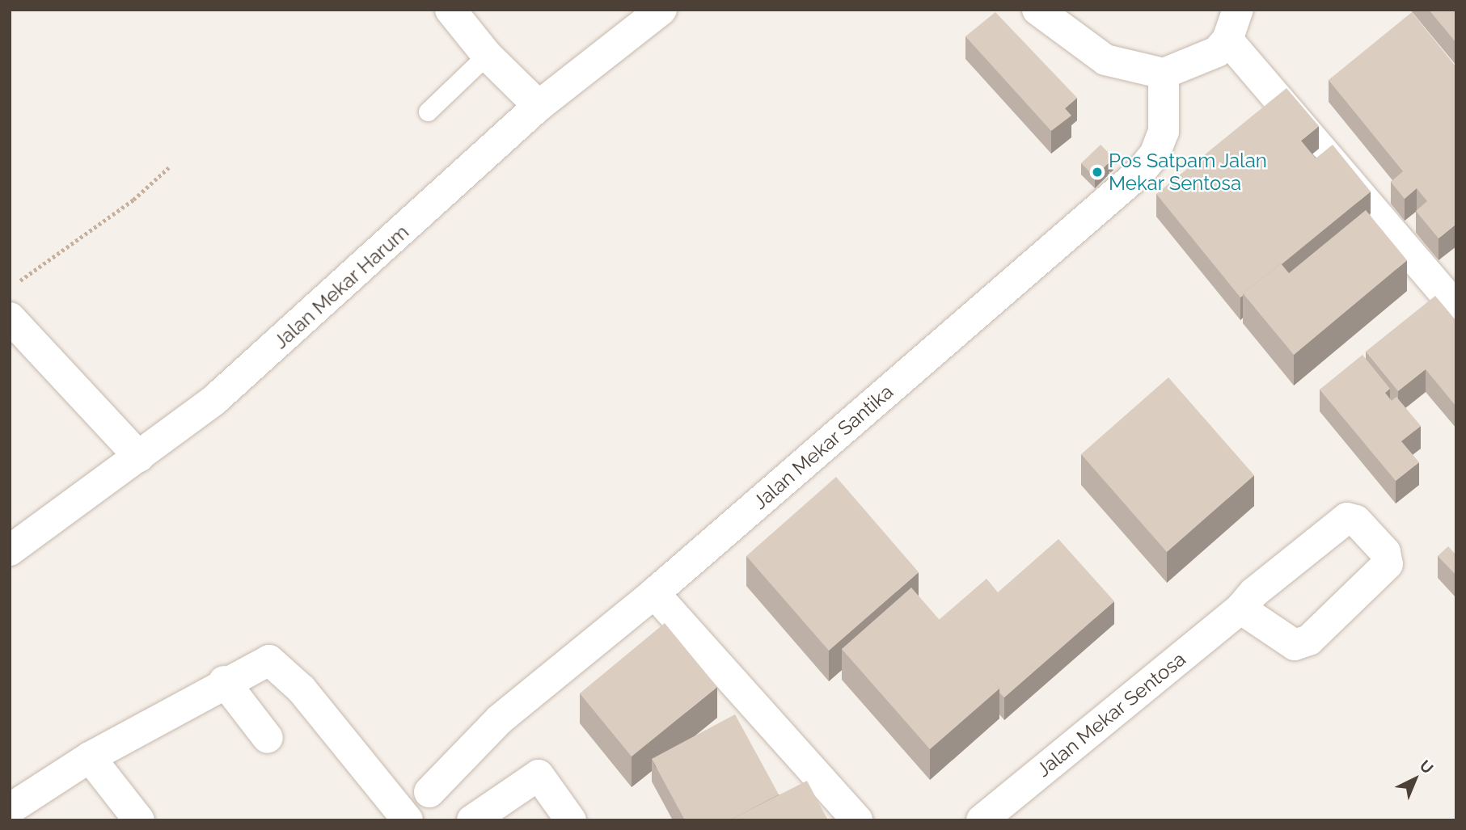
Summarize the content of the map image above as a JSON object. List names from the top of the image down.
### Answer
{
  "streets": {
    "street": ["Jalan Mekar Harum", "Jalan Mekar Santika", "Jalan Mekar Sentosa"]
  },
  "places": ["Pos Satpam Jalan Mekar Sentosa"],
  "north": "top right"
}
